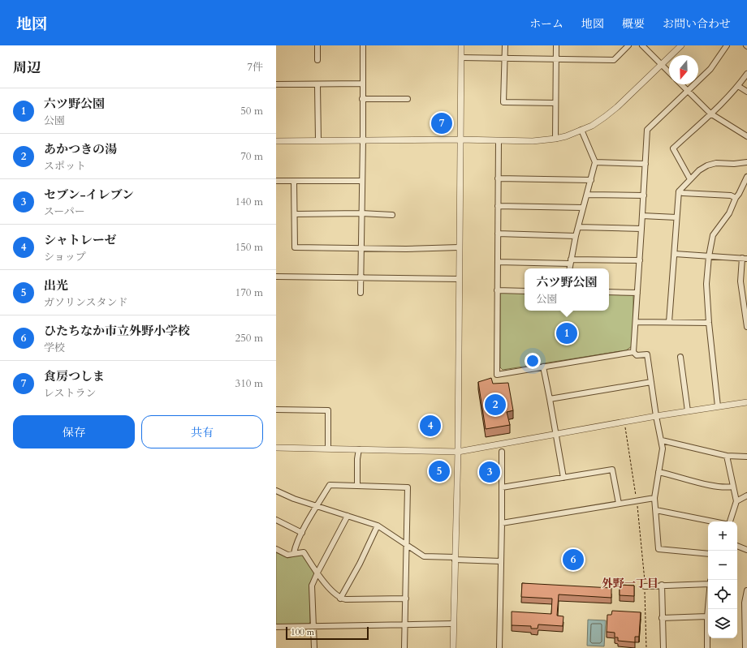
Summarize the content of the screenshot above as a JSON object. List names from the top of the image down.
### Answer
{
  "districts": ["外野一丁目"],
  "scale_bar": "100 m",
  "north": "bottom",
  "page": {
    "header": "地図",
    "nav": [
      "ホーム",
      "地図",
      "概要",
      "お問い合わせ"
    ],
    "heading": ["周辺", "7件"],
    "list": [
      {
        "mark": "1",
        "name": "六ツ野公園",
        "note": "公園",
        "value": "50 m"
      },
      {
        "mark": "2",
        "name": "あかつきの湯",
        "note": "スポット",
        "value": "70 m"
      },
      {
        "mark": "3",
        "name": "セブン-イレブン",
        "note": "スーパー",
        "value": "140 m"
      },
      {
        "mark": "4",
        "name": "シャトレーゼ",
        "note": "ショップ",
        "value": "150 m"
      },
      {
        "mark": "5",
        "name": "出光",
        "note": "ガソリンスタンド",
        "value": "170 m"
      },
      {
        "mark": "6",
        "name": "ひたちなか市立外野小学校",
        "note": "学校",
        "value": "250 m"
      },
      {
        "mark": "7",
        "name": "食房つしま",
        "note": "レストラン",
        "value": "310 m"
      }
    ],
    "pins": [
      "7",
      "1",
      "2",
      "4",
      "5",
      "3",
      "6"
    ],
    "popup": ["六ツ野公園", "公園"],
    "buttons": ["保存", "共有"],
    "map_buttons": ["+", "−"],
    "scale": "100 m"
  }
}
